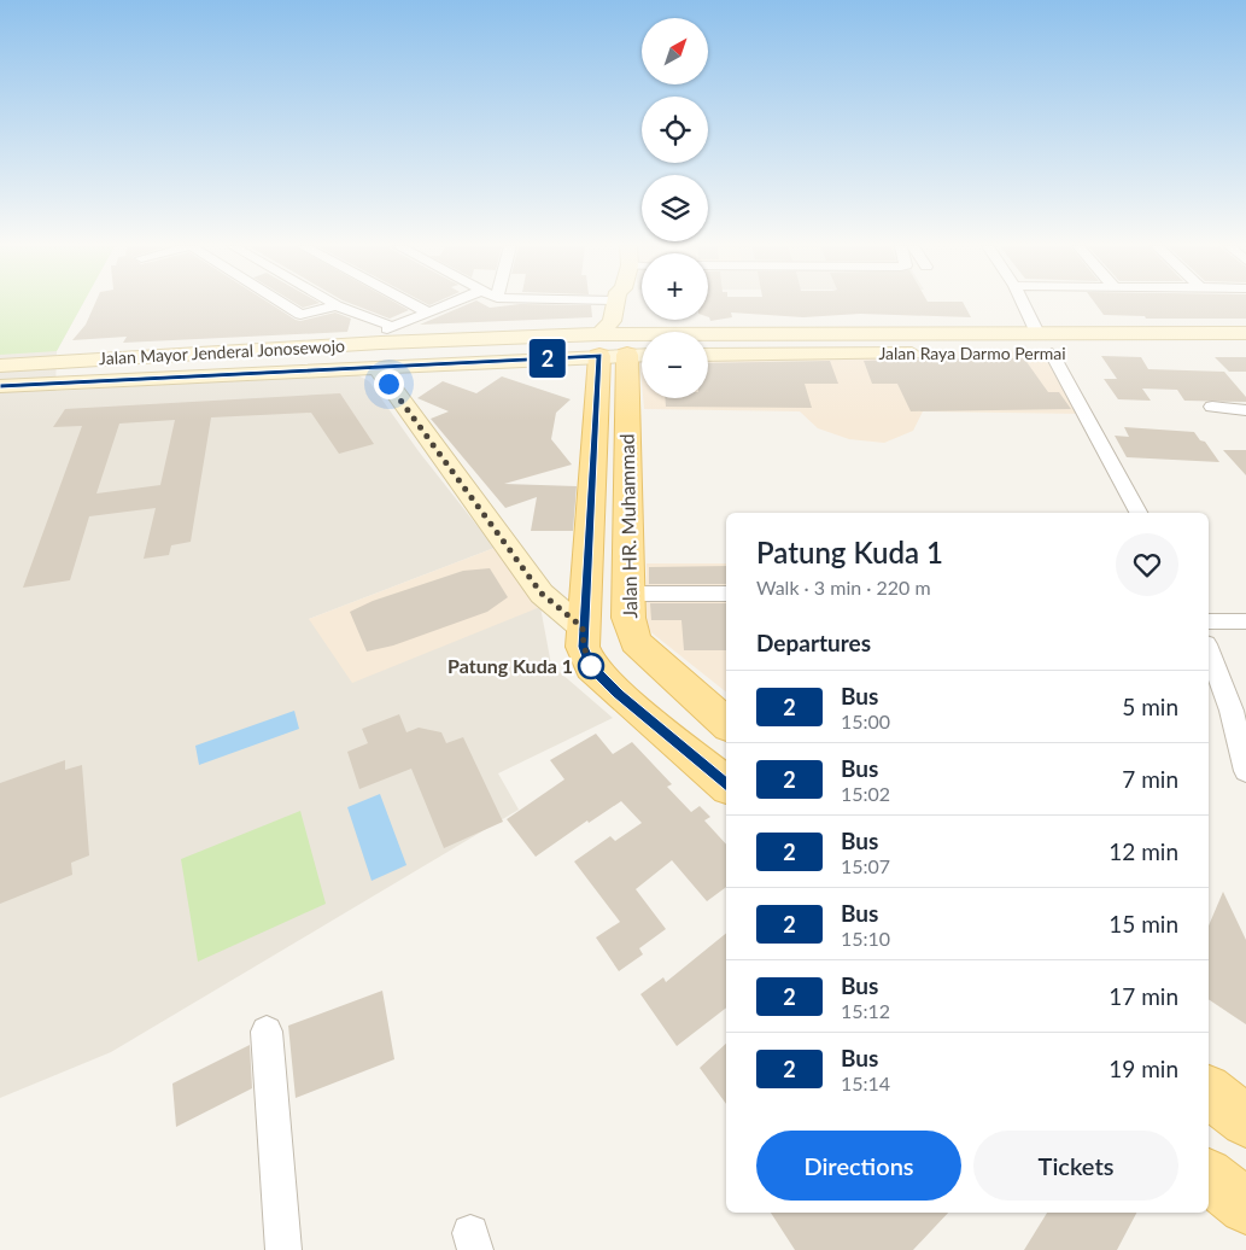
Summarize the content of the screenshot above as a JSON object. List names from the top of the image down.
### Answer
{
  "streets": {
    "main road": ["Jalan HR. Muhammad"],
    "street": ["Jalan Mayor Jenderal Jonosewojo", "Jalan Raya Darmo Permai"]
  },
  "crossings": [
    ["Jalan Mayor Jenderal Jonosewojo", "Jalan Raya Darmo Permai"],
    ["Jalan Mayor Jenderal Jonosewojo", "Jalan HR. Muhammad"],
    ["Jalan Raya Darmo Permai", "Jalan HR. Muhammad"]
  ],
  "places": ["Patung Kuda 1"],
  "lines": ["bus line 2"],
  "north": "top right",
  "page": {
    "on_map": "2",
    "map_buttons": ["+", "−"],
    "heading": [
      ["Patung Kuda 1", "Walk · 3 min · 220 m"],
      "Departures"
    ],
    "list": [
      {
        "mark": "2",
        "name": "Bus",
        "note": "15:00",
        "value": "5 min"
      },
      {
        "mark": "2",
        "name": "Bus",
        "note": "15:02",
        "value": "7 min"
      },
      {
        "mark": "2",
        "name": "Bus",
        "note": "15:07",
        "value": "12 min"
      },
      {
        "mark": "2",
        "name": "Bus",
        "note": "15:10",
        "value": "15 min"
      },
      {
        "mark": "2",
        "name": "Bus",
        "note": "15:12",
        "value": "17 min"
      },
      {
        "mark": "2",
        "name": "Bus",
        "note": "15:14",
        "value": "19 min"
      }
    ],
    "buttons": ["Directions", "Tickets"]
  }
}
